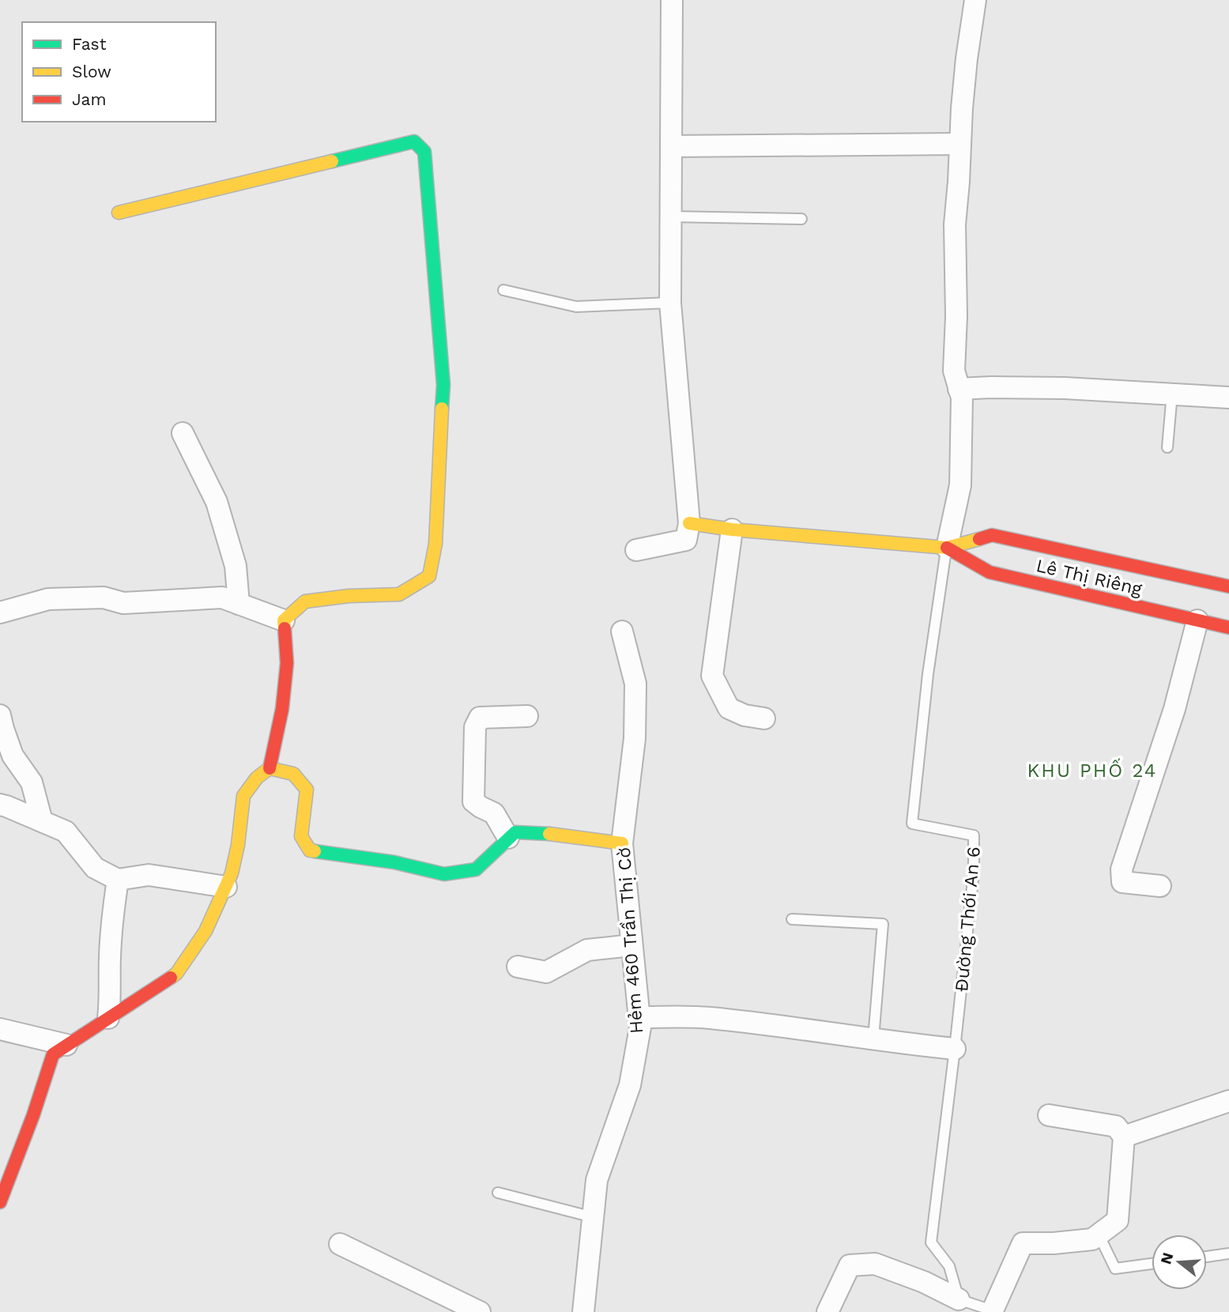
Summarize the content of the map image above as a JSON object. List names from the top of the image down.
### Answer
{
  "streets": {
    "street": ["Lê Thị Riêng", "Hẻm 460 Trần Thị Cờ"],
    "lane": ["Đường Thới An 6"]
  },
  "crossings": [
    ["Lê Thị Riêng", "Đường Thới An 6"]
  ],
  "districts": ["KHU PHỐ 24"],
  "legend": ["Fast", "Slow", "Jam"],
  "north": "left"
}
